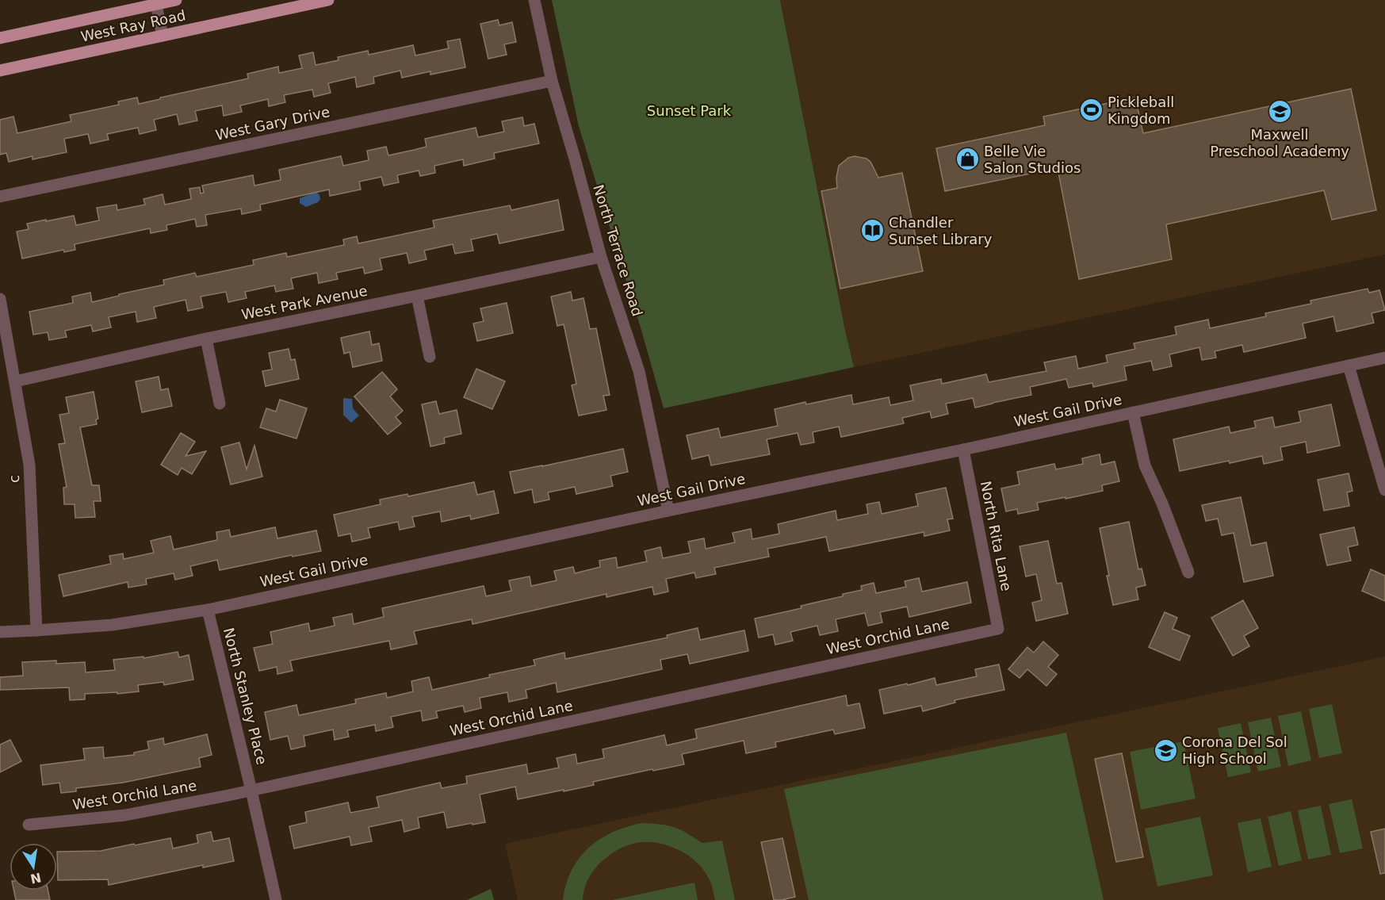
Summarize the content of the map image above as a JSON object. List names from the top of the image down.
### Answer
{
  "streets": {
    "main road": ["West Ray Road"],
    "street": [
      "West Gary Drive",
      "North Terrace Road",
      "West Park Avenue",
      "West Gail Drive",
      "c",
      "North Rita Lane",
      "West Orchid Lane",
      "North Stanley Place"
    ]
  },
  "crossings": [
    ["West Gary Drive", "North Terrace Road"],
    ["North Terrace Road", "West Park Avenue"],
    ["North Terrace Road", "West Gail Drive"],
    ["West Park Avenue", "c"],
    ["West Gail Drive", "c"],
    ["West Gail Drive", "North Rita Lane"],
    ["West Gail Drive", "North Stanley Place"],
    ["North Rita Lane", "West Orchid Lane"],
    ["West Orchid Lane", "North Stanley Place"]
  ],
  "parks": ["Sunset Park"],
  "places": {
    "sports": ["Pickleball Kingdom"],
    "school or university": ["Maxwell Preschool Academy", "Corona Del Sol High School"],
    "shop": ["Belle Vie Salon Studios"],
    "library": ["Chandler Sunset Library"]
  },
  "north": "bottom"
}
